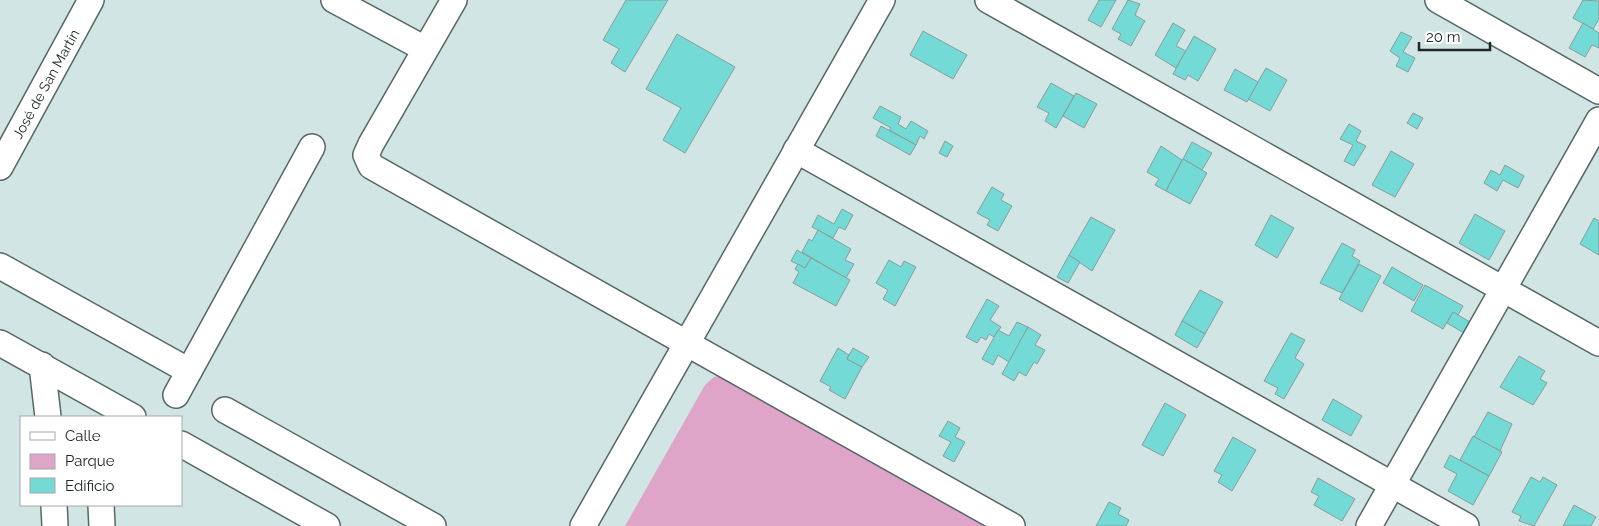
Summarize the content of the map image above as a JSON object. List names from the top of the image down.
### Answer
{
  "streets": {
    "street": ["José de San Martín"]
  },
  "legend": ["Calle", "Parque", "Edificio"],
  "scale_bar": "20 m"
}
